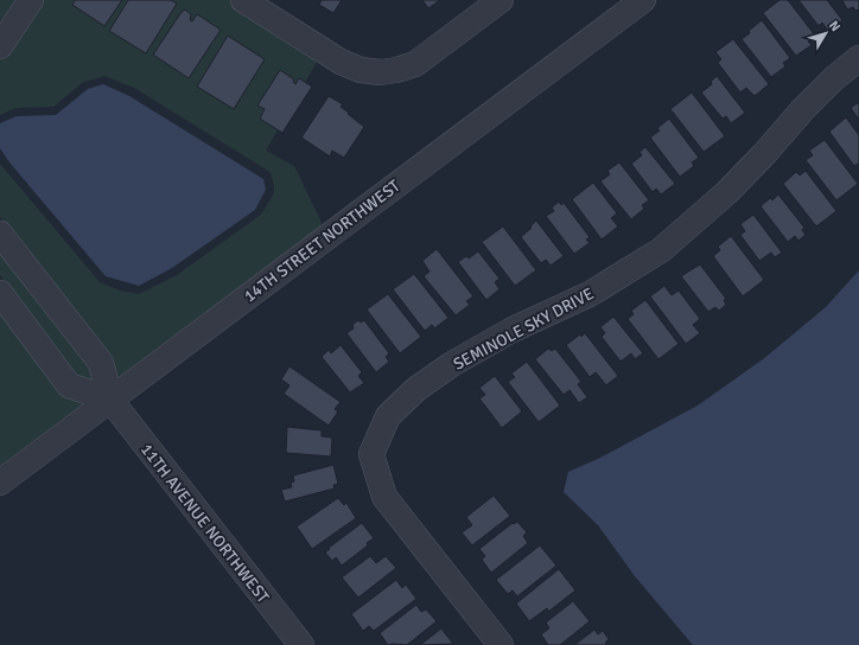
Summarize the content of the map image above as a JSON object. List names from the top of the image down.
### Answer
{
  "streets": {
    "street": ["14TH STREET NORTHWEST", "SEMINOLE SKY DRIVE", "11TH AVENUE NORTHWEST"]
  },
  "crossings": [
    ["14TH STREET NORTHWEST", "11TH AVENUE NORTHWEST"]
  ],
  "north": "top right"
}
